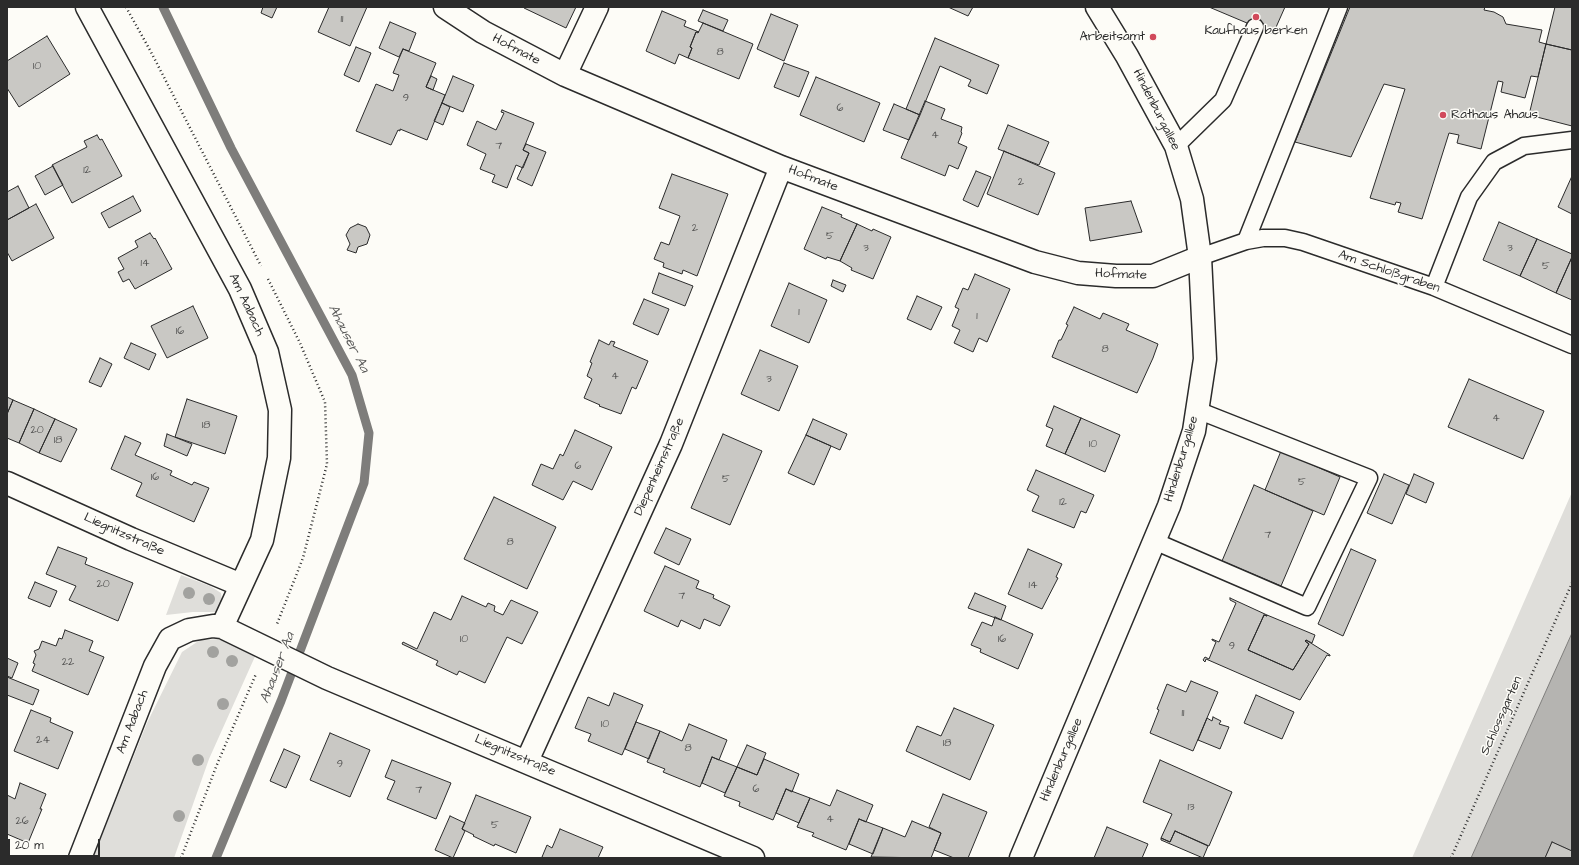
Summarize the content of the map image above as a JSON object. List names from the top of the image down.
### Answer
{
  "streets": {
    "street": [
      "Hofmate",
      "Hindenburgallee",
      "Am Aabach",
      "Diepenheimstraße",
      "Liegnitzstraße"
    ],
    "lane": ["Am Schloßgraben"],
    "path": ["Schlossgarten"]
  },
  "crossings": [
    ["Hofmate", "Hindenburgallee"],
    ["Hofmate", "Am Schloßgraben"],
    ["Hofmate", "Diepenheimstraße"],
    ["Hindenburgallee", "Am Schloßgraben"],
    ["Am Aabach", "Liegnitzstraße"],
    ["Diepenheimstraße", "Liegnitzstraße"]
  ],
  "water": ["Ahauser Aa"],
  "places": ["Kaufhaus berken", "Arbeitsamt", "Rathaus Ahaus"],
  "house_numbers": [
    "11",
    "8",
    "10",
    "9",
    "6",
    "4",
    "7",
    "12",
    "2",
    "2",
    "5",
    "3",
    "3",
    "14",
    "5",
    "1",
    "1",
    "16",
    "8",
    "4",
    "3",
    "4",
    "18",
    "20",
    "18",
    "10",
    "6",
    "16",
    "5",
    "5",
    "12",
    "7",
    "8",
    "20",
    "14",
    "7",
    "10",
    "16",
    "9",
    "22",
    "11",
    "10",
    "24",
    "18",
    "8",
    "9",
    "6",
    "7",
    "13",
    "4",
    "26",
    "5"
  ],
  "scale_bar": "20 m"
}
